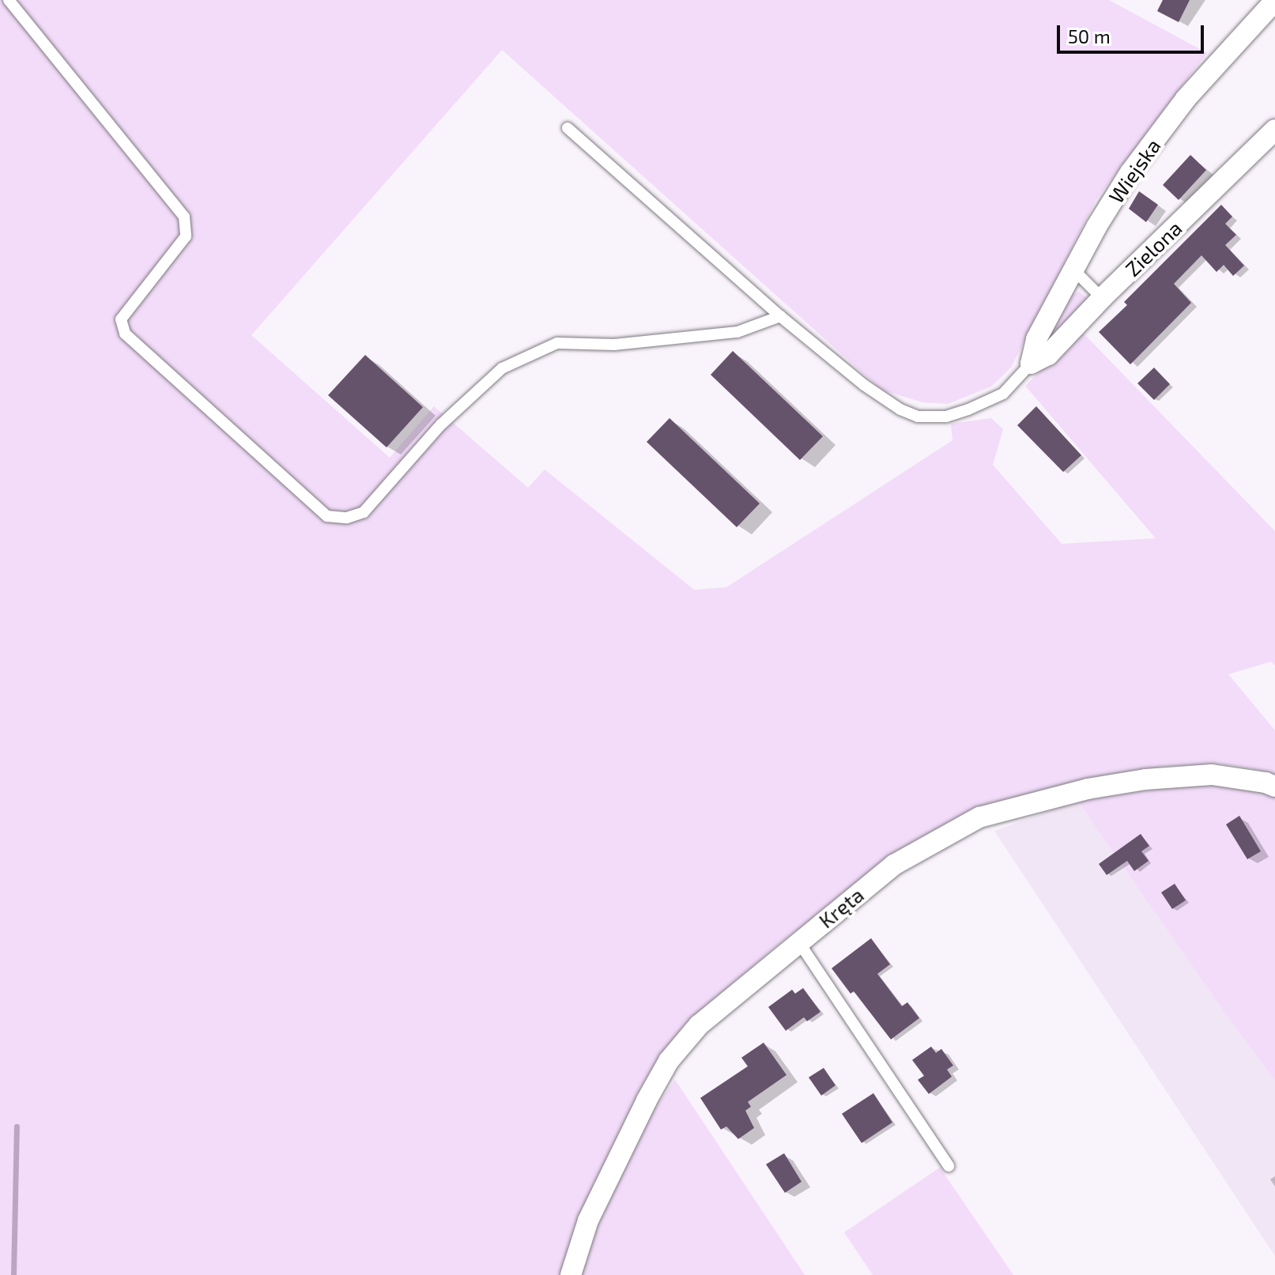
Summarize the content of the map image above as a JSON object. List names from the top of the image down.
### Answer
{
  "streets": {
    "street": ["Wiejska", "Zielona", "Kręta"]
  },
  "crossings": [
    ["Wiejska", "Zielona"]
  ],
  "scale_bar": "50 m"
}
